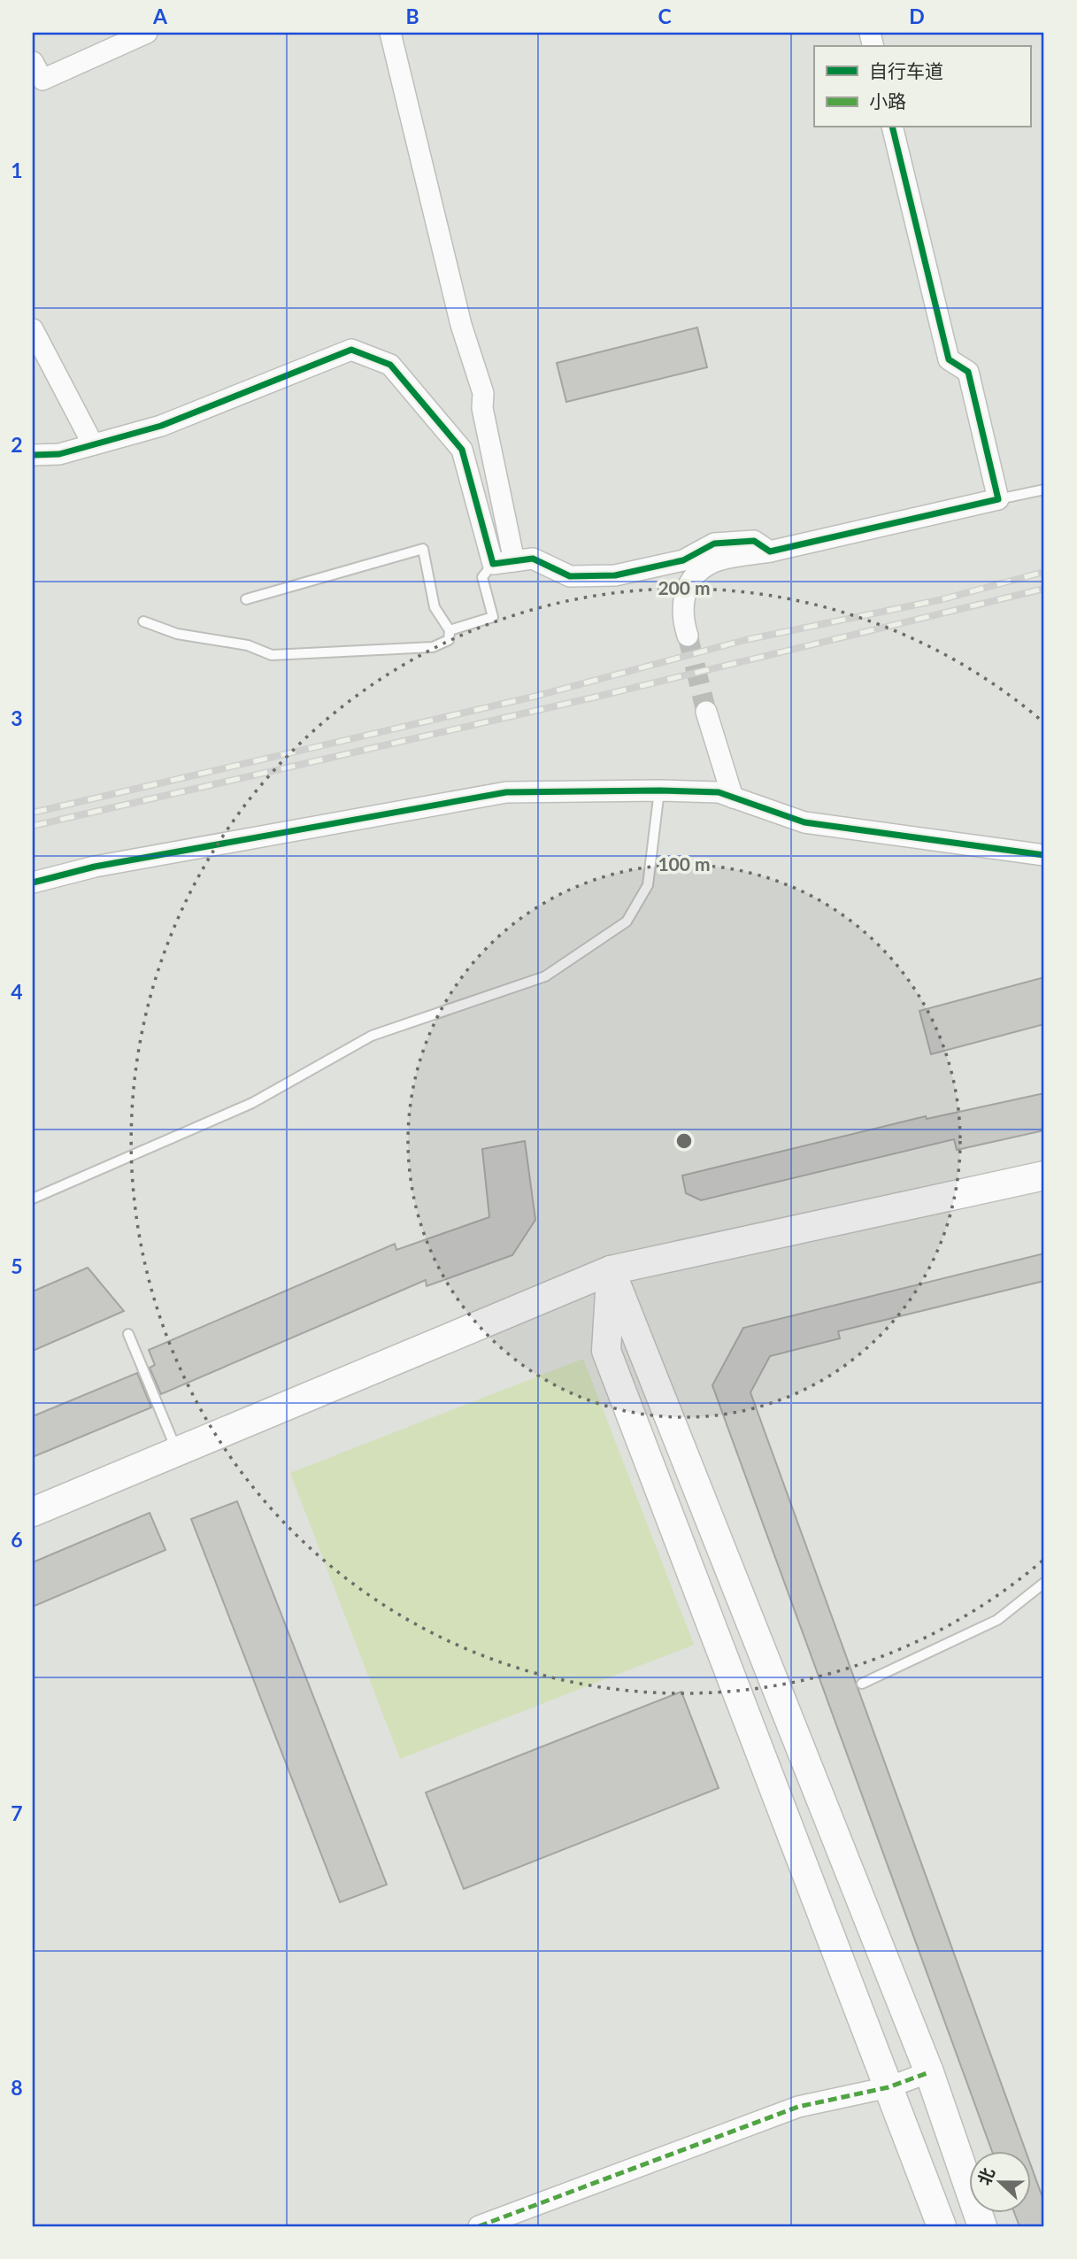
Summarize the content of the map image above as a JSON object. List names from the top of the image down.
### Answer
{
  "legend": ["自行车道", "小路"],
  "north": "left",
  "grid": {
    "columns": [
      "A",
      "B",
      "C",
      "D"
    ],
    "rows": [
      "1",
      "2",
      "3",
      "4",
      "5",
      "6",
      "7",
      "8"
    ]
  },
  "rings": ["200 m", "100 m"]
}
